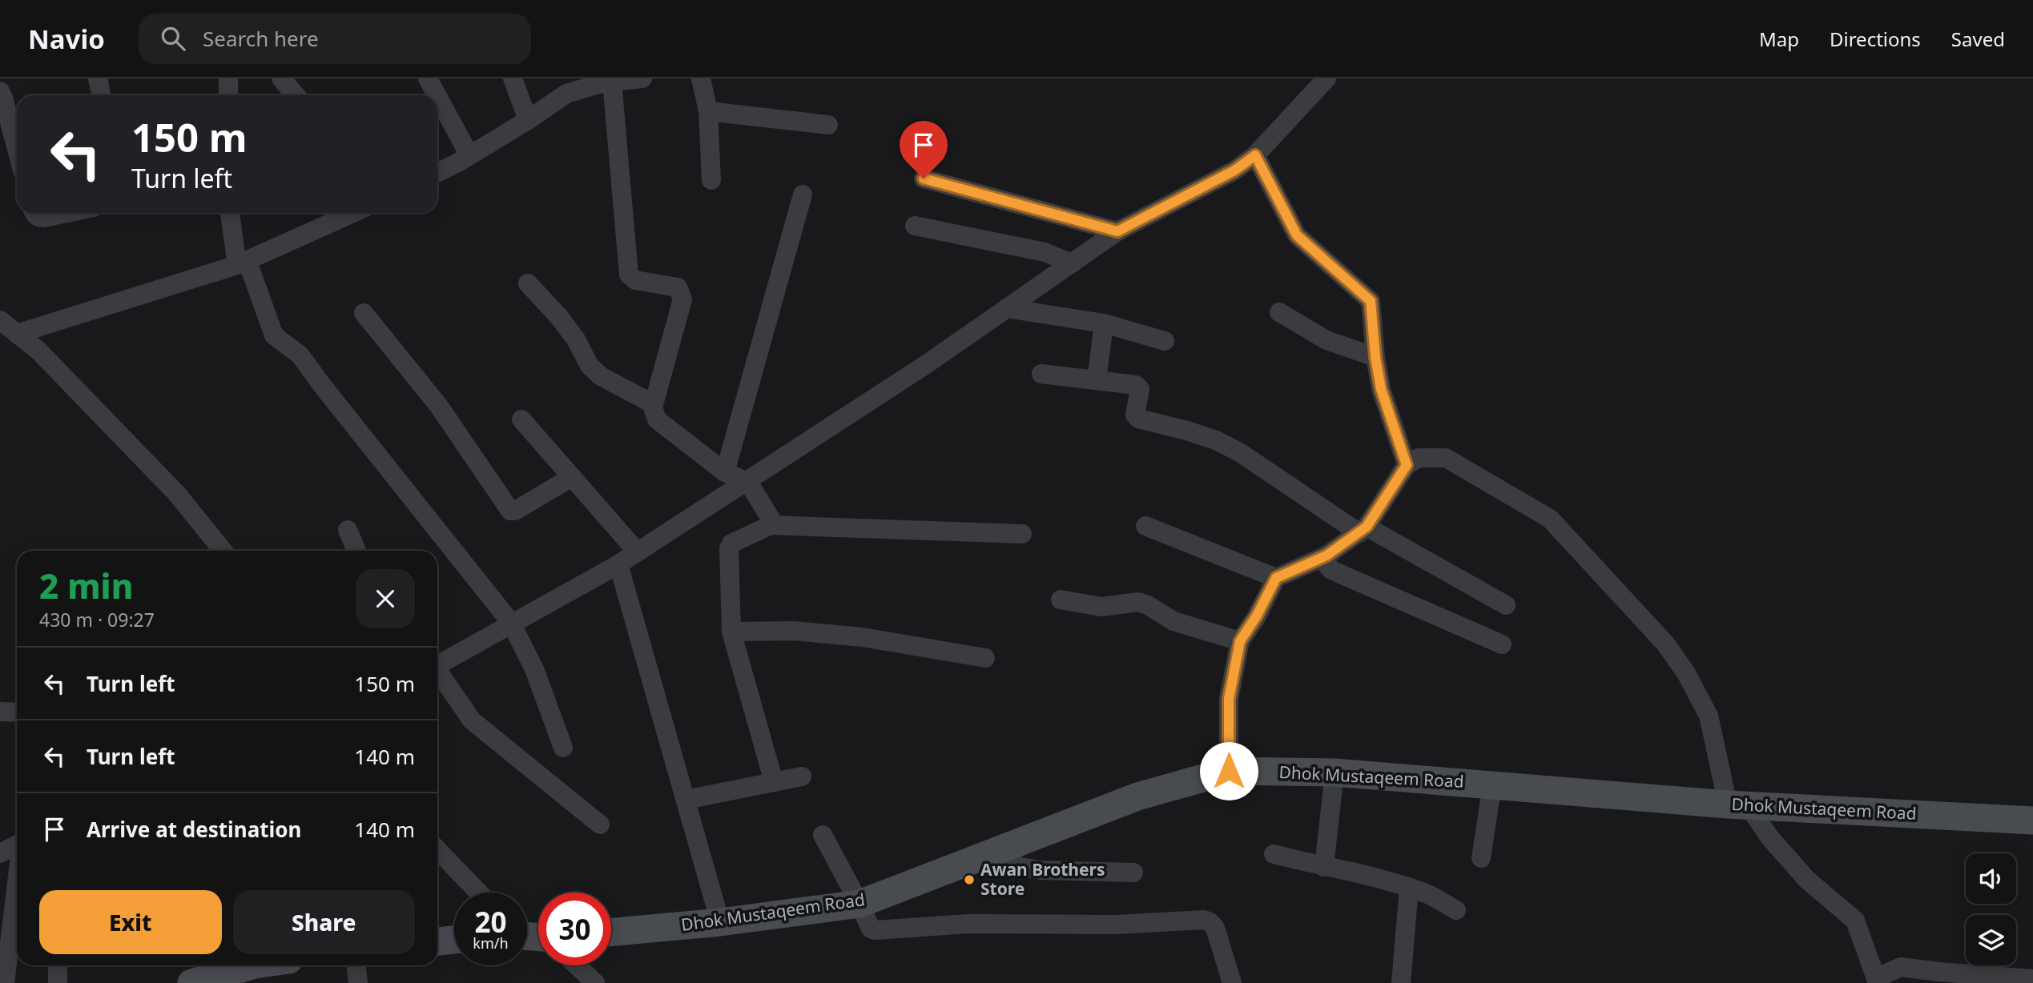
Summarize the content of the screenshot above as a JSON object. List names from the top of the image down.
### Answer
{
  "streets": {
    "street": ["Dhok Mustaqeem Road"]
  },
  "places": ["Awan Brothers Store"],
  "page": {
    "header": "Navio",
    "search": "Search here",
    "nav": ["Map", "Directions", "Saved"],
    "turn": ["150 m", "Turn left"],
    "heading": ["2 min", "430 m · 09:27"],
    "list": [
      {
        "name": "Turn left",
        "value": "150 m"
      },
      {
        "name": "Turn left",
        "value": "140 m"
      },
      {
        "name": "Arrive at destination",
        "value": "140 m"
      }
    ],
    "buttons": ["Exit", "Share"],
    "speed": "20 km/h",
    "limit": "30"
  }
}
